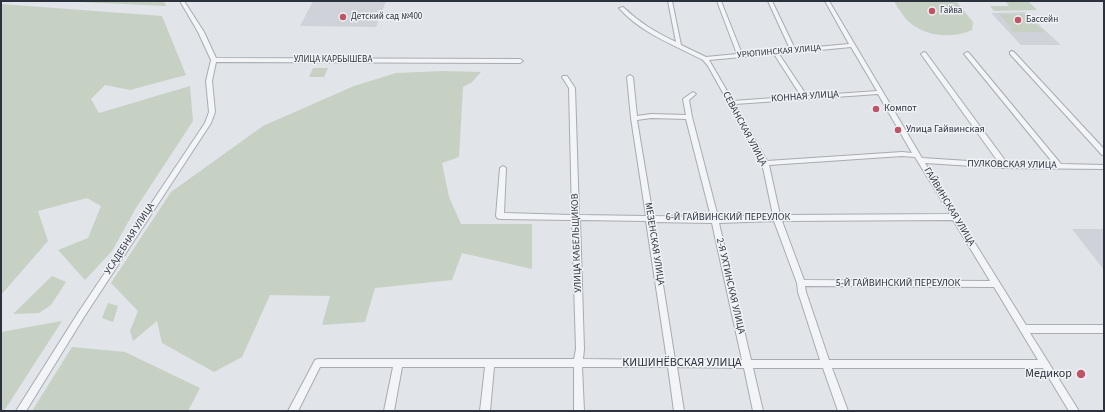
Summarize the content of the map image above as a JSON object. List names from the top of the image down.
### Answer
{
  "streets": {
    "street": [
      "УРЮПИНСКАЯ УЛИЦА",
      "УЛИЦА КАРБЫШЕВА",
      "КОННАЯ УЛИЦА",
      "СЕВАНСКАЯ УЛИЦА",
      "ПУЛКОВСКАЯ УЛИЦА",
      "ГАЙВИНСКАЯ УЛИЦА",
      "6-Й ГАЙВИНСКИЙ ПЕРЕУЛОК",
      "УСАДЕБНАЯ УЛИЦА",
      "УЛИЦА КАБЕЛЬЩИКОВ",
      "МЕЗЕНСКАЯ УЛИЦА",
      "5-Й ГАЙВИНСКИЙ ПЕРЕУЛОК",
      "2-Я УХТИНСКАЯ УЛИЦА",
      "КИШИНЁВСКАЯ УЛИЦА"
    ]
  },
  "crossings": [
    ["УРЮПИНСКАЯ УЛИЦА", "СЕВАНСКАЯ УЛИЦА"],
    ["УРЮПИНСКАЯ УЛИЦА", "ГАЙВИНСКАЯ УЛИЦА"],
    ["УЛИЦА КАРБЫШЕВА", "УСАДЕБНАЯ УЛИЦА"],
    ["КОННАЯ УЛИЦА", "СЕВАНСКАЯ УЛИЦА"],
    ["КОННАЯ УЛИЦА", "ГАЙВИНСКАЯ УЛИЦА"],
    ["СЕВАНСКАЯ УЛИЦА", "ПУЛКОВСКАЯ УЛИЦА"],
    ["СЕВАНСКАЯ УЛИЦА", "6-Й ГАЙВИНСКИЙ ПЕРЕУЛОК"],
    ["СЕВАНСКАЯ УЛИЦА", "5-Й ГАЙВИНСКИЙ ПЕРЕУЛОК"],
    ["СЕВАНСКАЯ УЛИЦА", "КИШИНЁВСКАЯ УЛИЦА"],
    ["ПУЛКОВСКАЯ УЛИЦА", "ГАЙВИНСКАЯ УЛИЦА"],
    ["ГАЙВИНСКАЯ УЛИЦА", "6-Й ГАЙВИНСКИЙ ПЕРЕУЛОК"],
    ["ГАЙВИНСКАЯ УЛИЦА", "5-Й ГАЙВИНСКИЙ ПЕРЕУЛОК"],
    ["ГАЙВИНСКАЯ УЛИЦА", "КИШИНЁВСКАЯ УЛИЦА"],
    ["6-Й ГАЙВИНСКИЙ ПЕРЕУЛОК", "УЛИЦА КАБЕЛЬЩИКОВ"],
    ["6-Й ГАЙВИНСКИЙ ПЕРЕУЛОК", "МЕЗЕНСКАЯ УЛИЦА"],
    ["6-Й ГАЙВИНСКИЙ ПЕРЕУЛОК", "2-Я УХТИНСКАЯ УЛИЦА"],
    ["УЛИЦА КАБЕЛЬЩИКОВ", "КИШИНЁВСКАЯ УЛИЦА"],
    ["МЕЗЕНСКАЯ УЛИЦА", "КИШИНЁВСКАЯ УЛИЦА"],
    ["2-Я УХТИНСКАЯ УЛИЦА", "КИШИНЁВСКАЯ УЛИЦА"]
  ],
  "places": [
    "Гайва",
    "Детский сад №400",
    "Бассейн",
    "Компот",
    "Улица Гайвинская",
    "Медикор"
  ]
}
